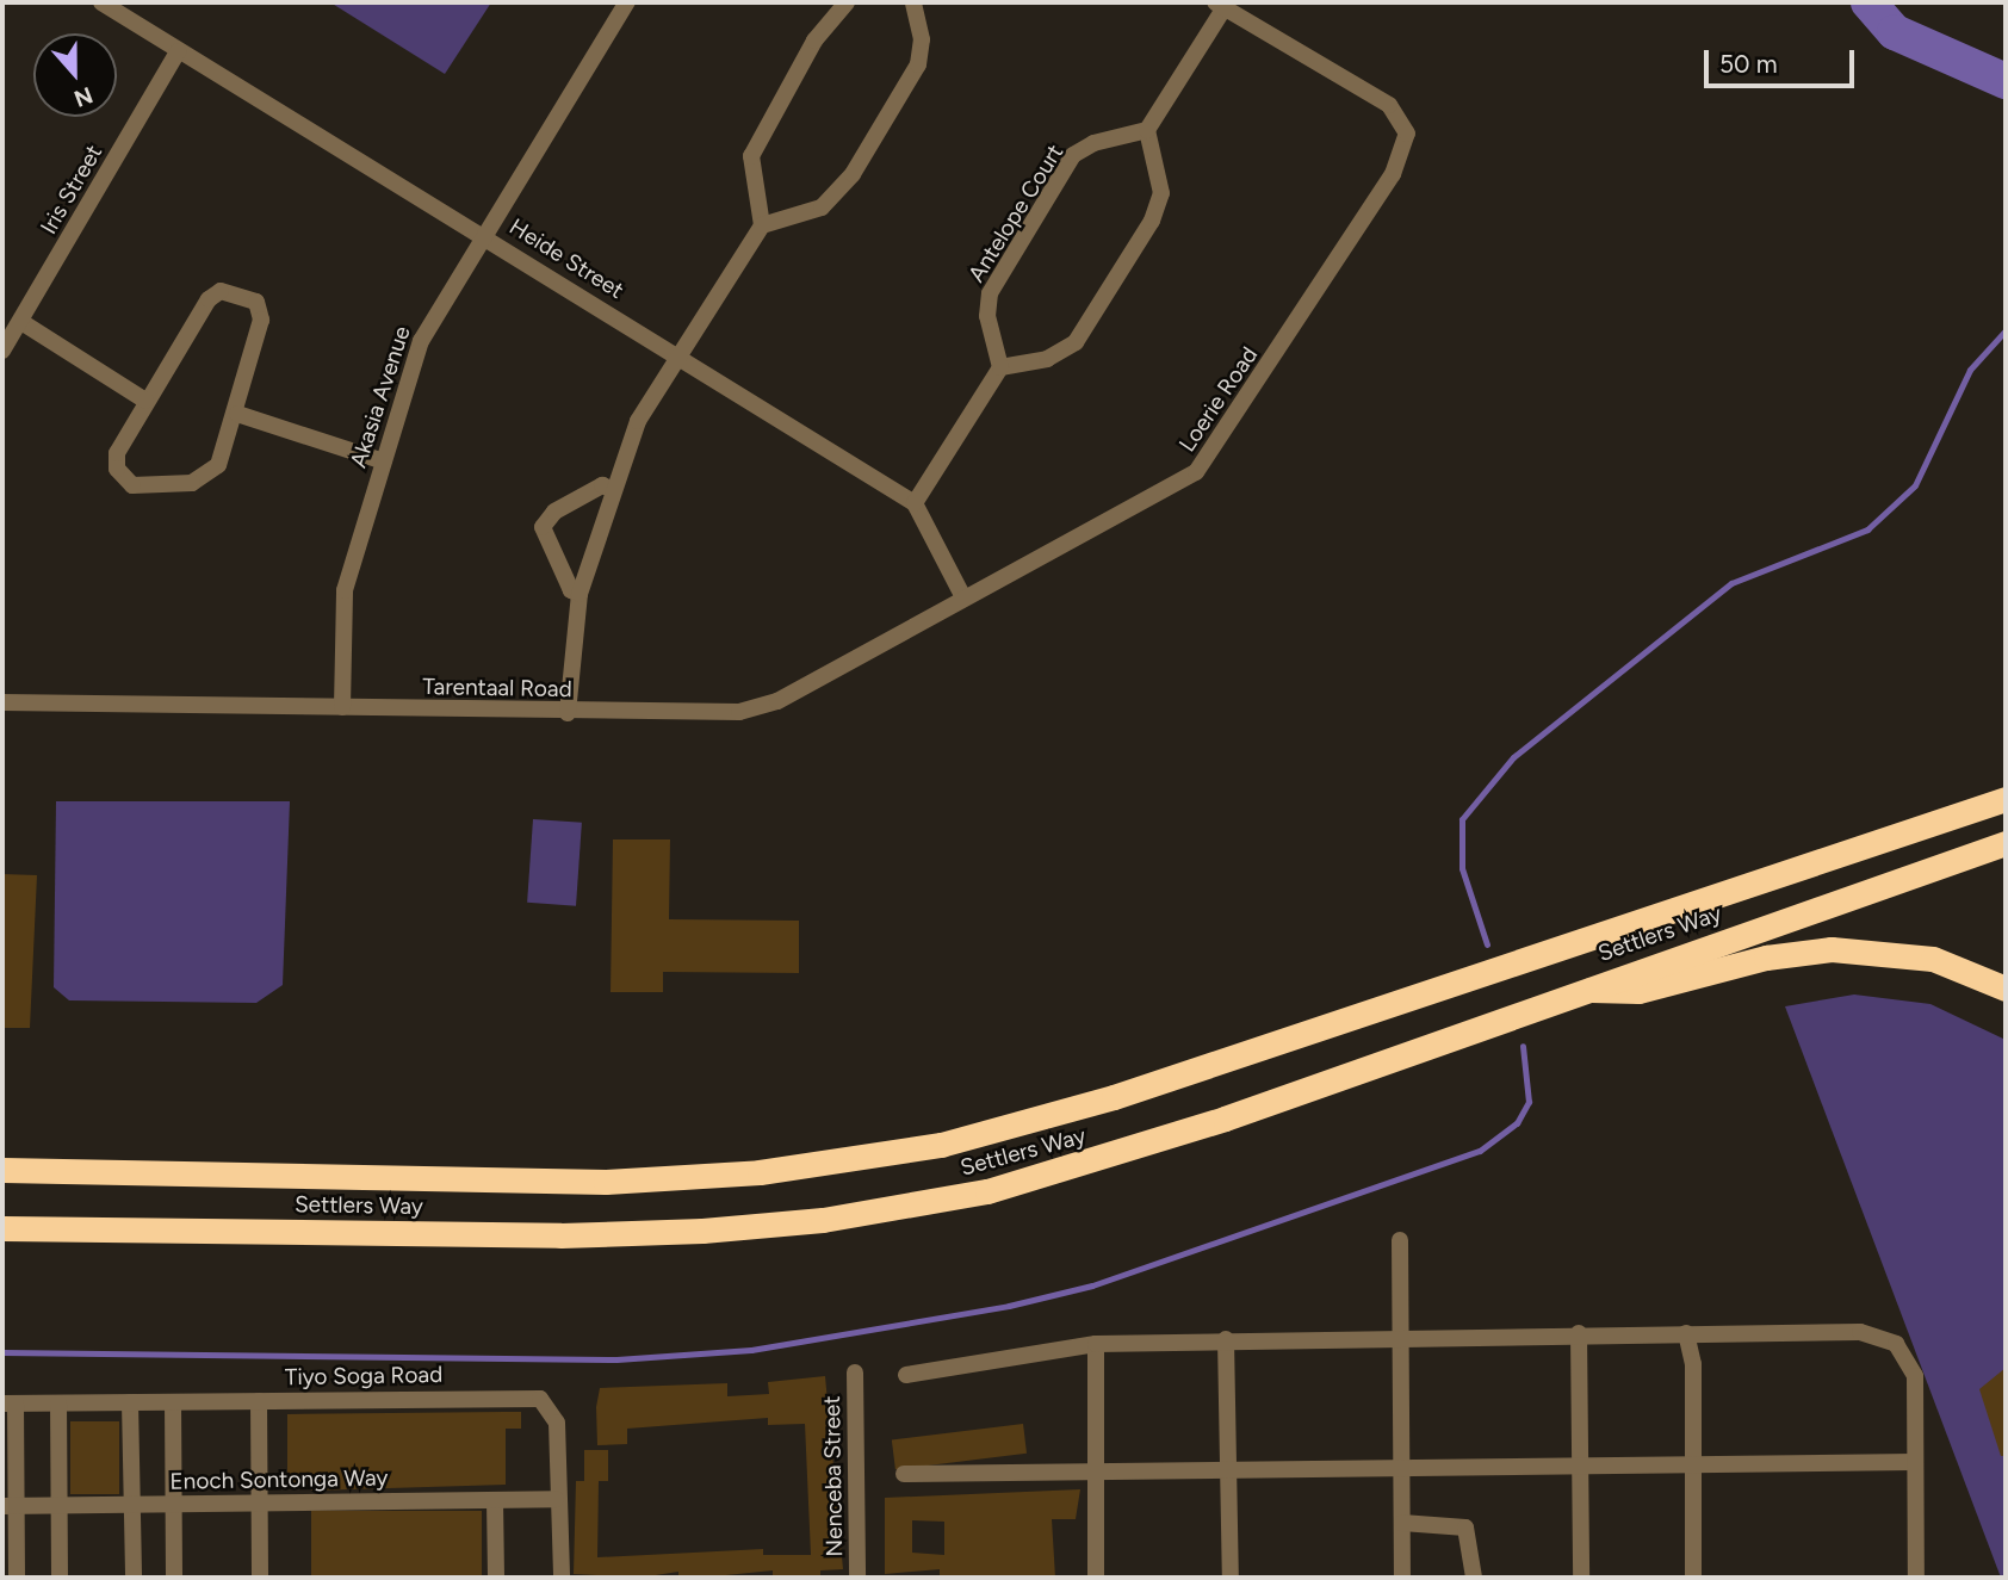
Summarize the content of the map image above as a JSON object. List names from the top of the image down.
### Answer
{
  "streets": {
    "highway": ["Settlers Way"],
    "street": [
      "Iris Street",
      "Antelope Court",
      "Heide Street",
      "Akasia Avenue",
      "Loerie Road",
      "Tarentaal Road",
      "Tiyo Soga Road",
      "Nenceba Street",
      "Enoch Sontonga Way"
    ]
  },
  "crossings": [
    ["Iris Street", "Heide Street"],
    ["Heide Street", "Akasia Avenue"],
    ["Akasia Avenue", "Tarentaal Road"],
    ["Loerie Road", "Tarentaal Road"],
    ["Tiyo Soga Road", "Enoch Sontonga Way"]
  ],
  "scale_bar": "50 m",
  "north": "bottom"
}
